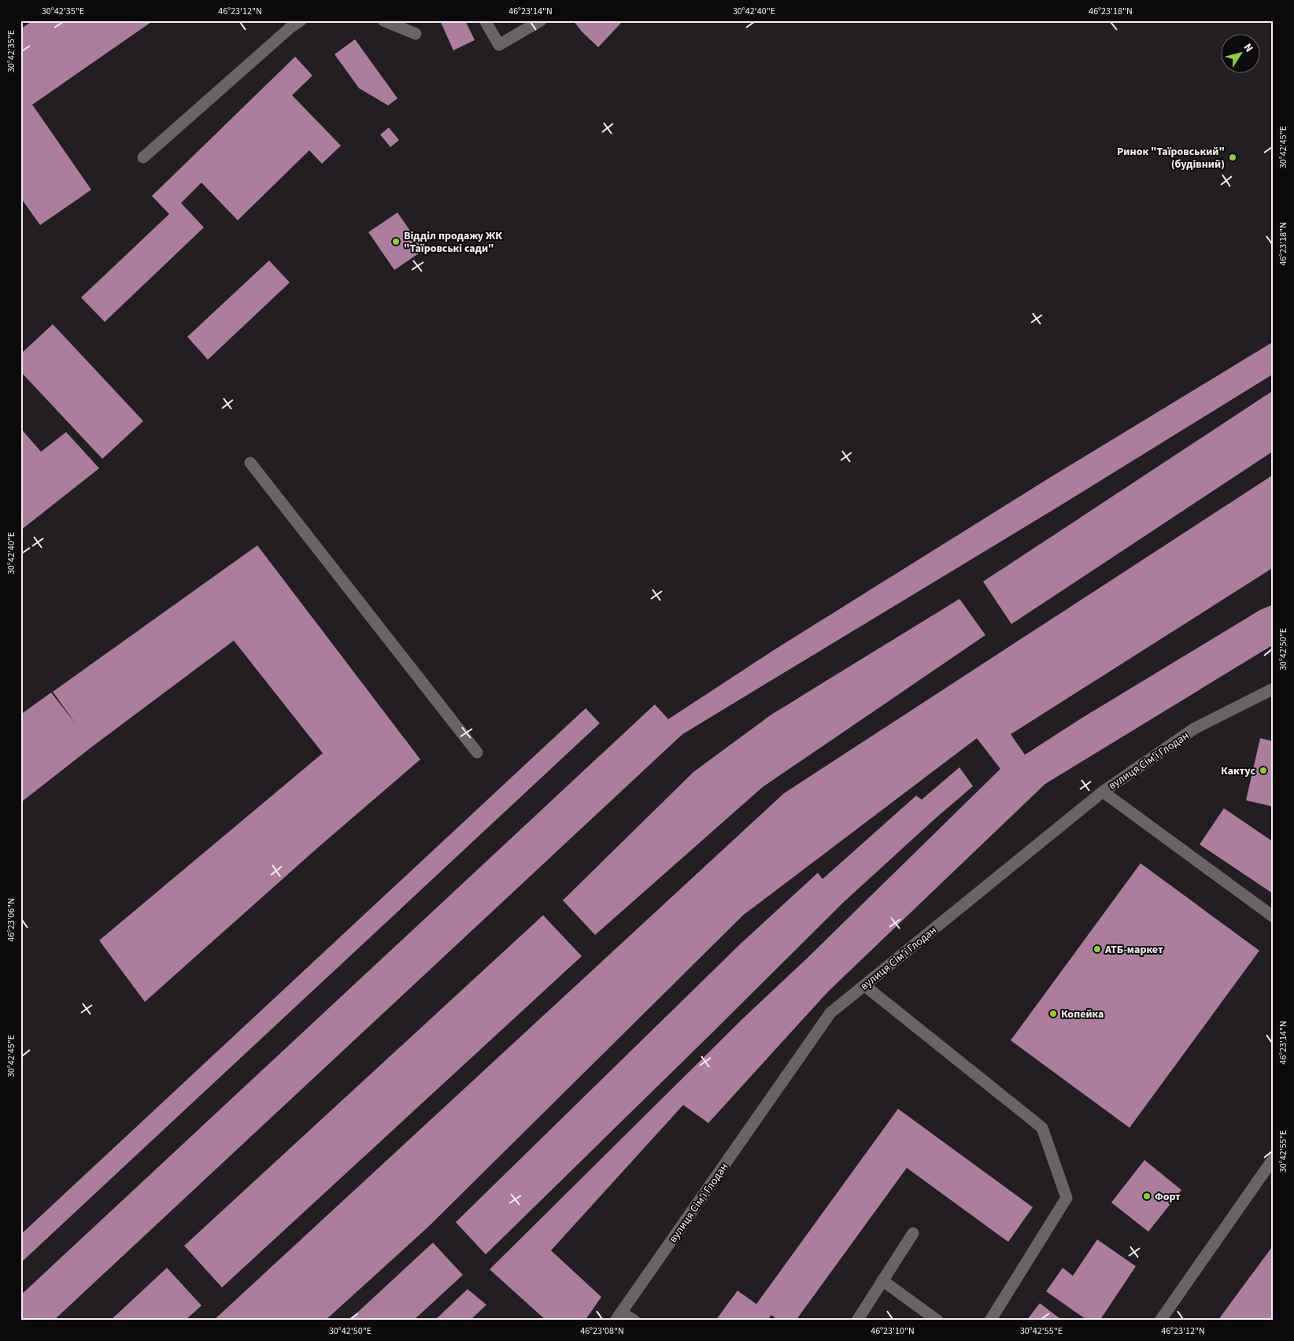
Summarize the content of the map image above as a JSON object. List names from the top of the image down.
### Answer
{
  "streets": {
    "street": ["вулиця Сім'ї Глодан"]
  },
  "places": [
    "Ринок \"Таїровський\" (будівний)",
    "Відділ продажу ЖК \"Таїровські сади\"",
    "Кактус",
    "АТБ-маркет",
    "Копейка",
    "Форт"
  ],
  "north": "top right",
  "coordinates": [
    "30°42'35\"E",
    "46°23'12\"N",
    "46°23'14\"N",
    "30°42'40\"E",
    "46°23'18\"N",
    "30°42'45\"E",
    "30°42'50\"E",
    "46°23'06\"N",
    "30°42'55\"E",
    "46°23'08\"N",
    "46°23'10\"N"
  ]
}
